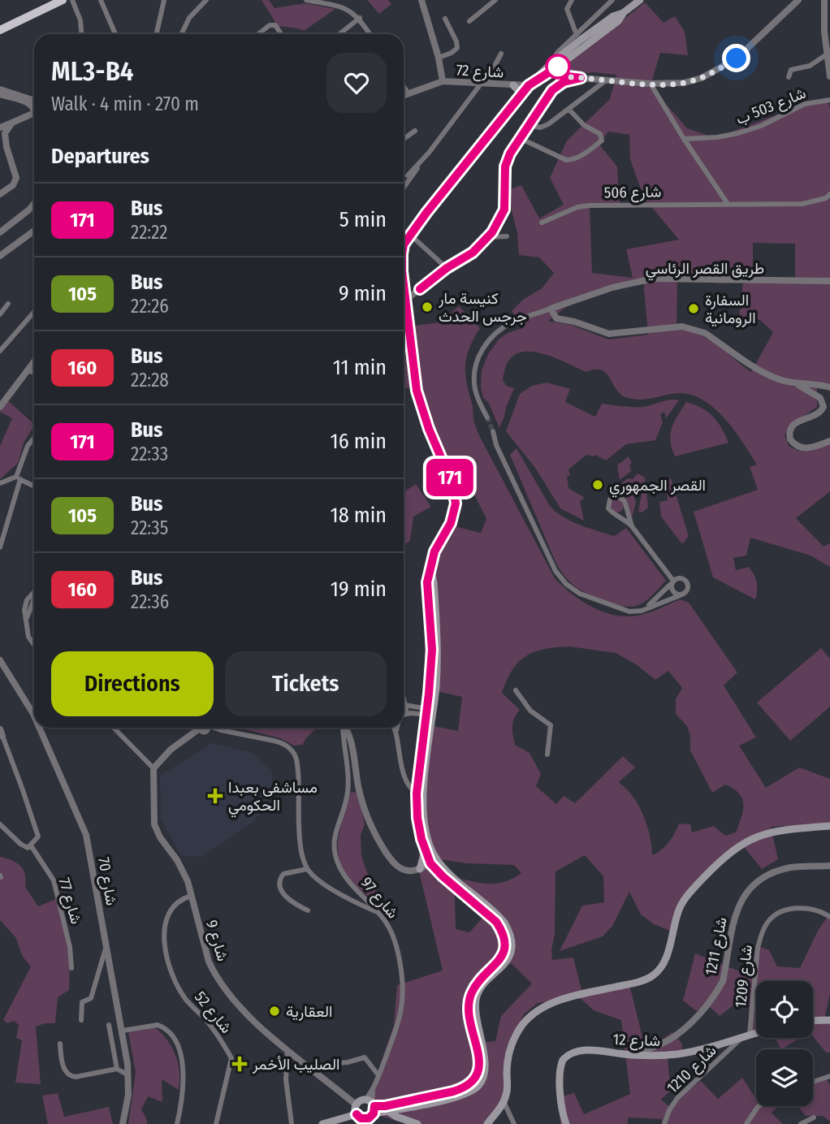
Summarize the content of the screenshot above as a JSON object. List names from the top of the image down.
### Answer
{
  "streets": {
    "main road": ["شارع 12"],
    "street": [
      "شارع 72",
      "شارع 503 ب",
      "شارع 506",
      "طريق القصر الرئاسي",
      "شارع 70",
      "شارع 97",
      "شارع 77",
      "شارع 9",
      "شارع 1211",
      "شارع 1209",
      "شارع 52",
      "شارع 1210"
    ]
  },
  "crossings": [
    ["شارع 9", "شارع 52"],
    ["شارع 1211", "شارع 12"],
    ["شارع 1209", "شارع 12"],
    ["شارع 1209", "شارع 1210"],
    ["شارع 12", "شارع 1210"]
  ],
  "places": {
    "other": [
      "كنيسة مار جرجس الحدث",
      "السفارة الرومانية",
      "القصر الجمهوري",
      "العقارية"
    ],
    "health": ["مساشفى بعبدا الحكومي", "الصليب الأخمر"]
  },
  "lines": ["bus line 171"],
  "page": {
    "on_map": "171",
    "heading": [
      ["ML3-B4", "Walk · 4 min · 270 m"],
      "Departures"
    ],
    "list": [
      {
        "mark": "171",
        "name": "Bus",
        "note": "22:22",
        "value": "5 min"
      },
      {
        "mark": "105",
        "name": "Bus",
        "note": "22:26",
        "value": "9 min"
      },
      {
        "mark": "160",
        "name": "Bus",
        "note": "22:28",
        "value": "11 min"
      },
      {
        "mark": "171",
        "name": "Bus",
        "note": "22:33",
        "value": "16 min"
      },
      {
        "mark": "105",
        "name": "Bus",
        "note": "22:35",
        "value": "18 min"
      },
      {
        "mark": "160",
        "name": "Bus",
        "note": "22:36",
        "value": "19 min"
      }
    ],
    "buttons": ["Directions", "Tickets"]
  }
}
